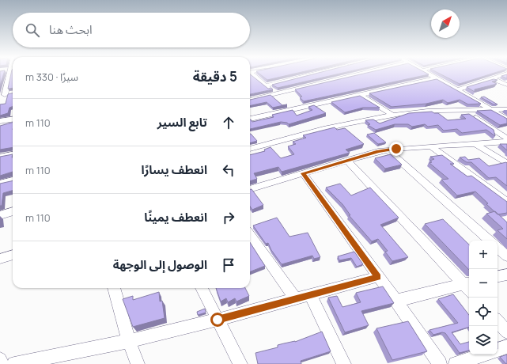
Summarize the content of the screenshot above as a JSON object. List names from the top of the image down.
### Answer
{
  "north": "top right",
  "page": {
    "search": "ابحث هنا",
    "heading": ["5 دقيقة", "سيرًا · 330 m"],
    "list": [
      ["تابع السير", "110 m"],
      ["انعطف يسارًا", "110 m"],
      ["انعطف يمينًا", "110 m"],
      "الوصول إلى الوجهة"
    ],
    "map_buttons": ["+", "−"]
  }
}
